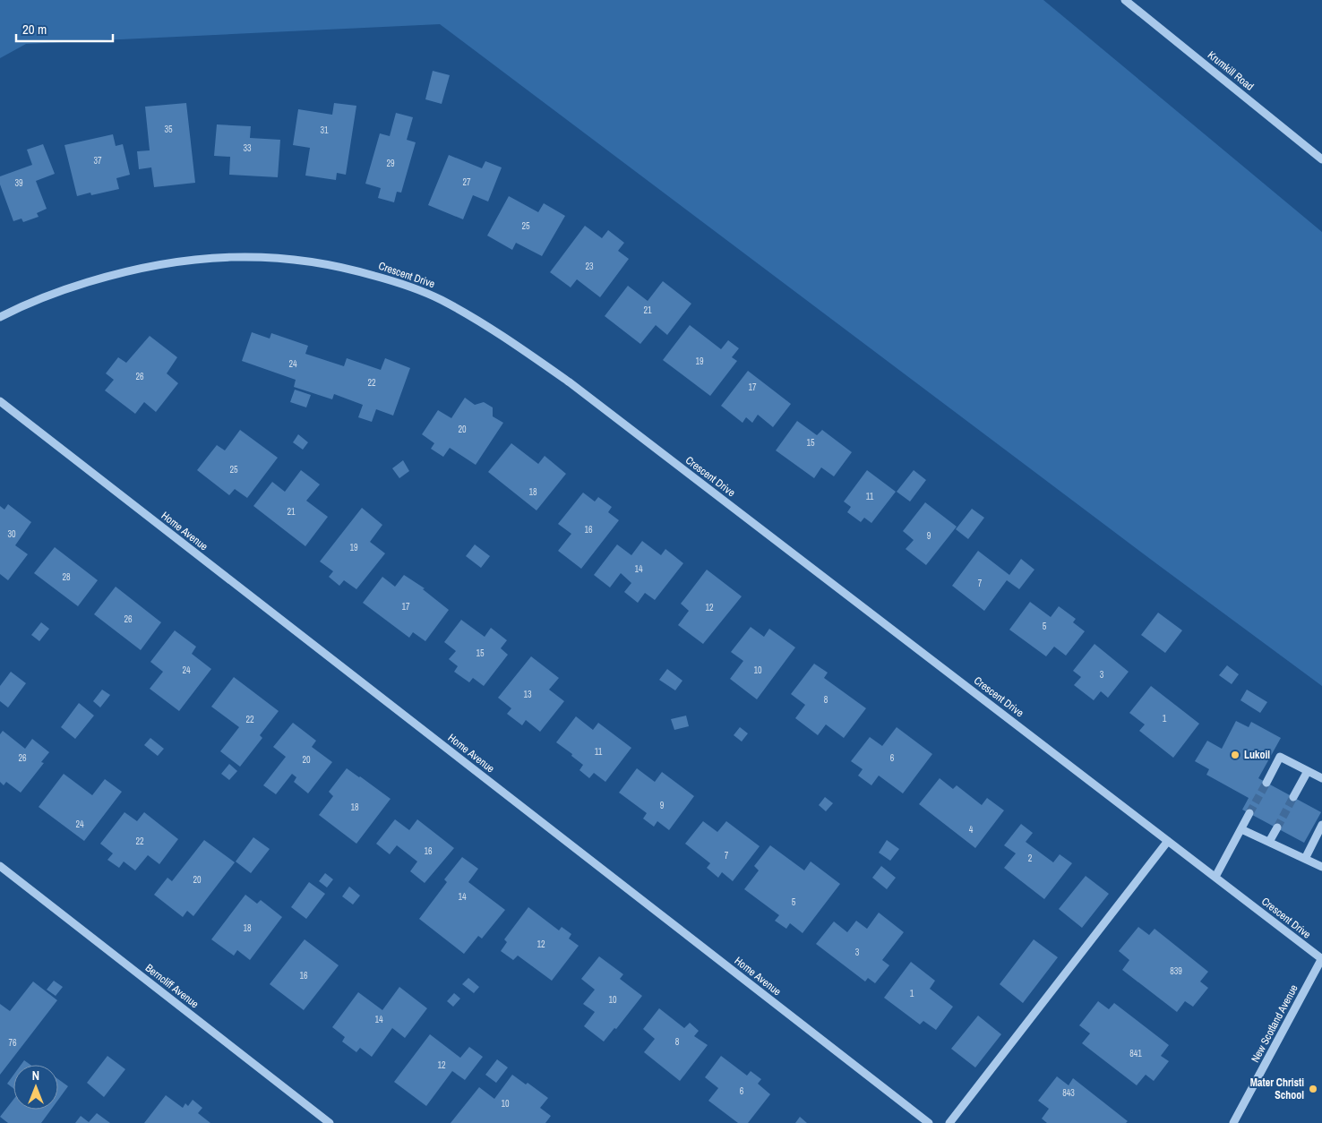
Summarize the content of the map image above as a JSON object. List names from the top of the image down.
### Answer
{
  "streets": {
    "street": [
      "Krumkill Road",
      "Crescent Drive",
      "Home Avenue",
      "Berncliff Avenue",
      "New Scotland Avenue"
    ]
  },
  "crossings": [
    ["Crescent Drive", "New Scotland Avenue"]
  ],
  "places": ["Lukoil", "Mater Christi School"],
  "house_numbers": [
    "35",
    "31",
    "33",
    "37",
    "29",
    "27",
    "39",
    "25",
    "23",
    "21",
    "19",
    "24",
    "26",
    "22",
    "17",
    "20",
    "15",
    "25",
    "18",
    "11",
    "21",
    "16",
    "30",
    "9",
    "19",
    "14",
    "28",
    "7",
    "17",
    "12",
    "26",
    "5",
    "15",
    "24",
    "10",
    "3",
    "13",
    "8",
    "1",
    "22",
    "11",
    "26",
    "6",
    "20",
    "9",
    "18",
    "24",
    "4",
    "22",
    "16",
    "7",
    "2",
    "20",
    "14",
    "5",
    "18",
    "12",
    "3",
    "839",
    "16",
    "1",
    "10",
    "14",
    "8",
    "76",
    "841",
    "12",
    "6",
    "843",
    "10"
  ],
  "scale_bar": "20 m",
  "north": "top"
}
